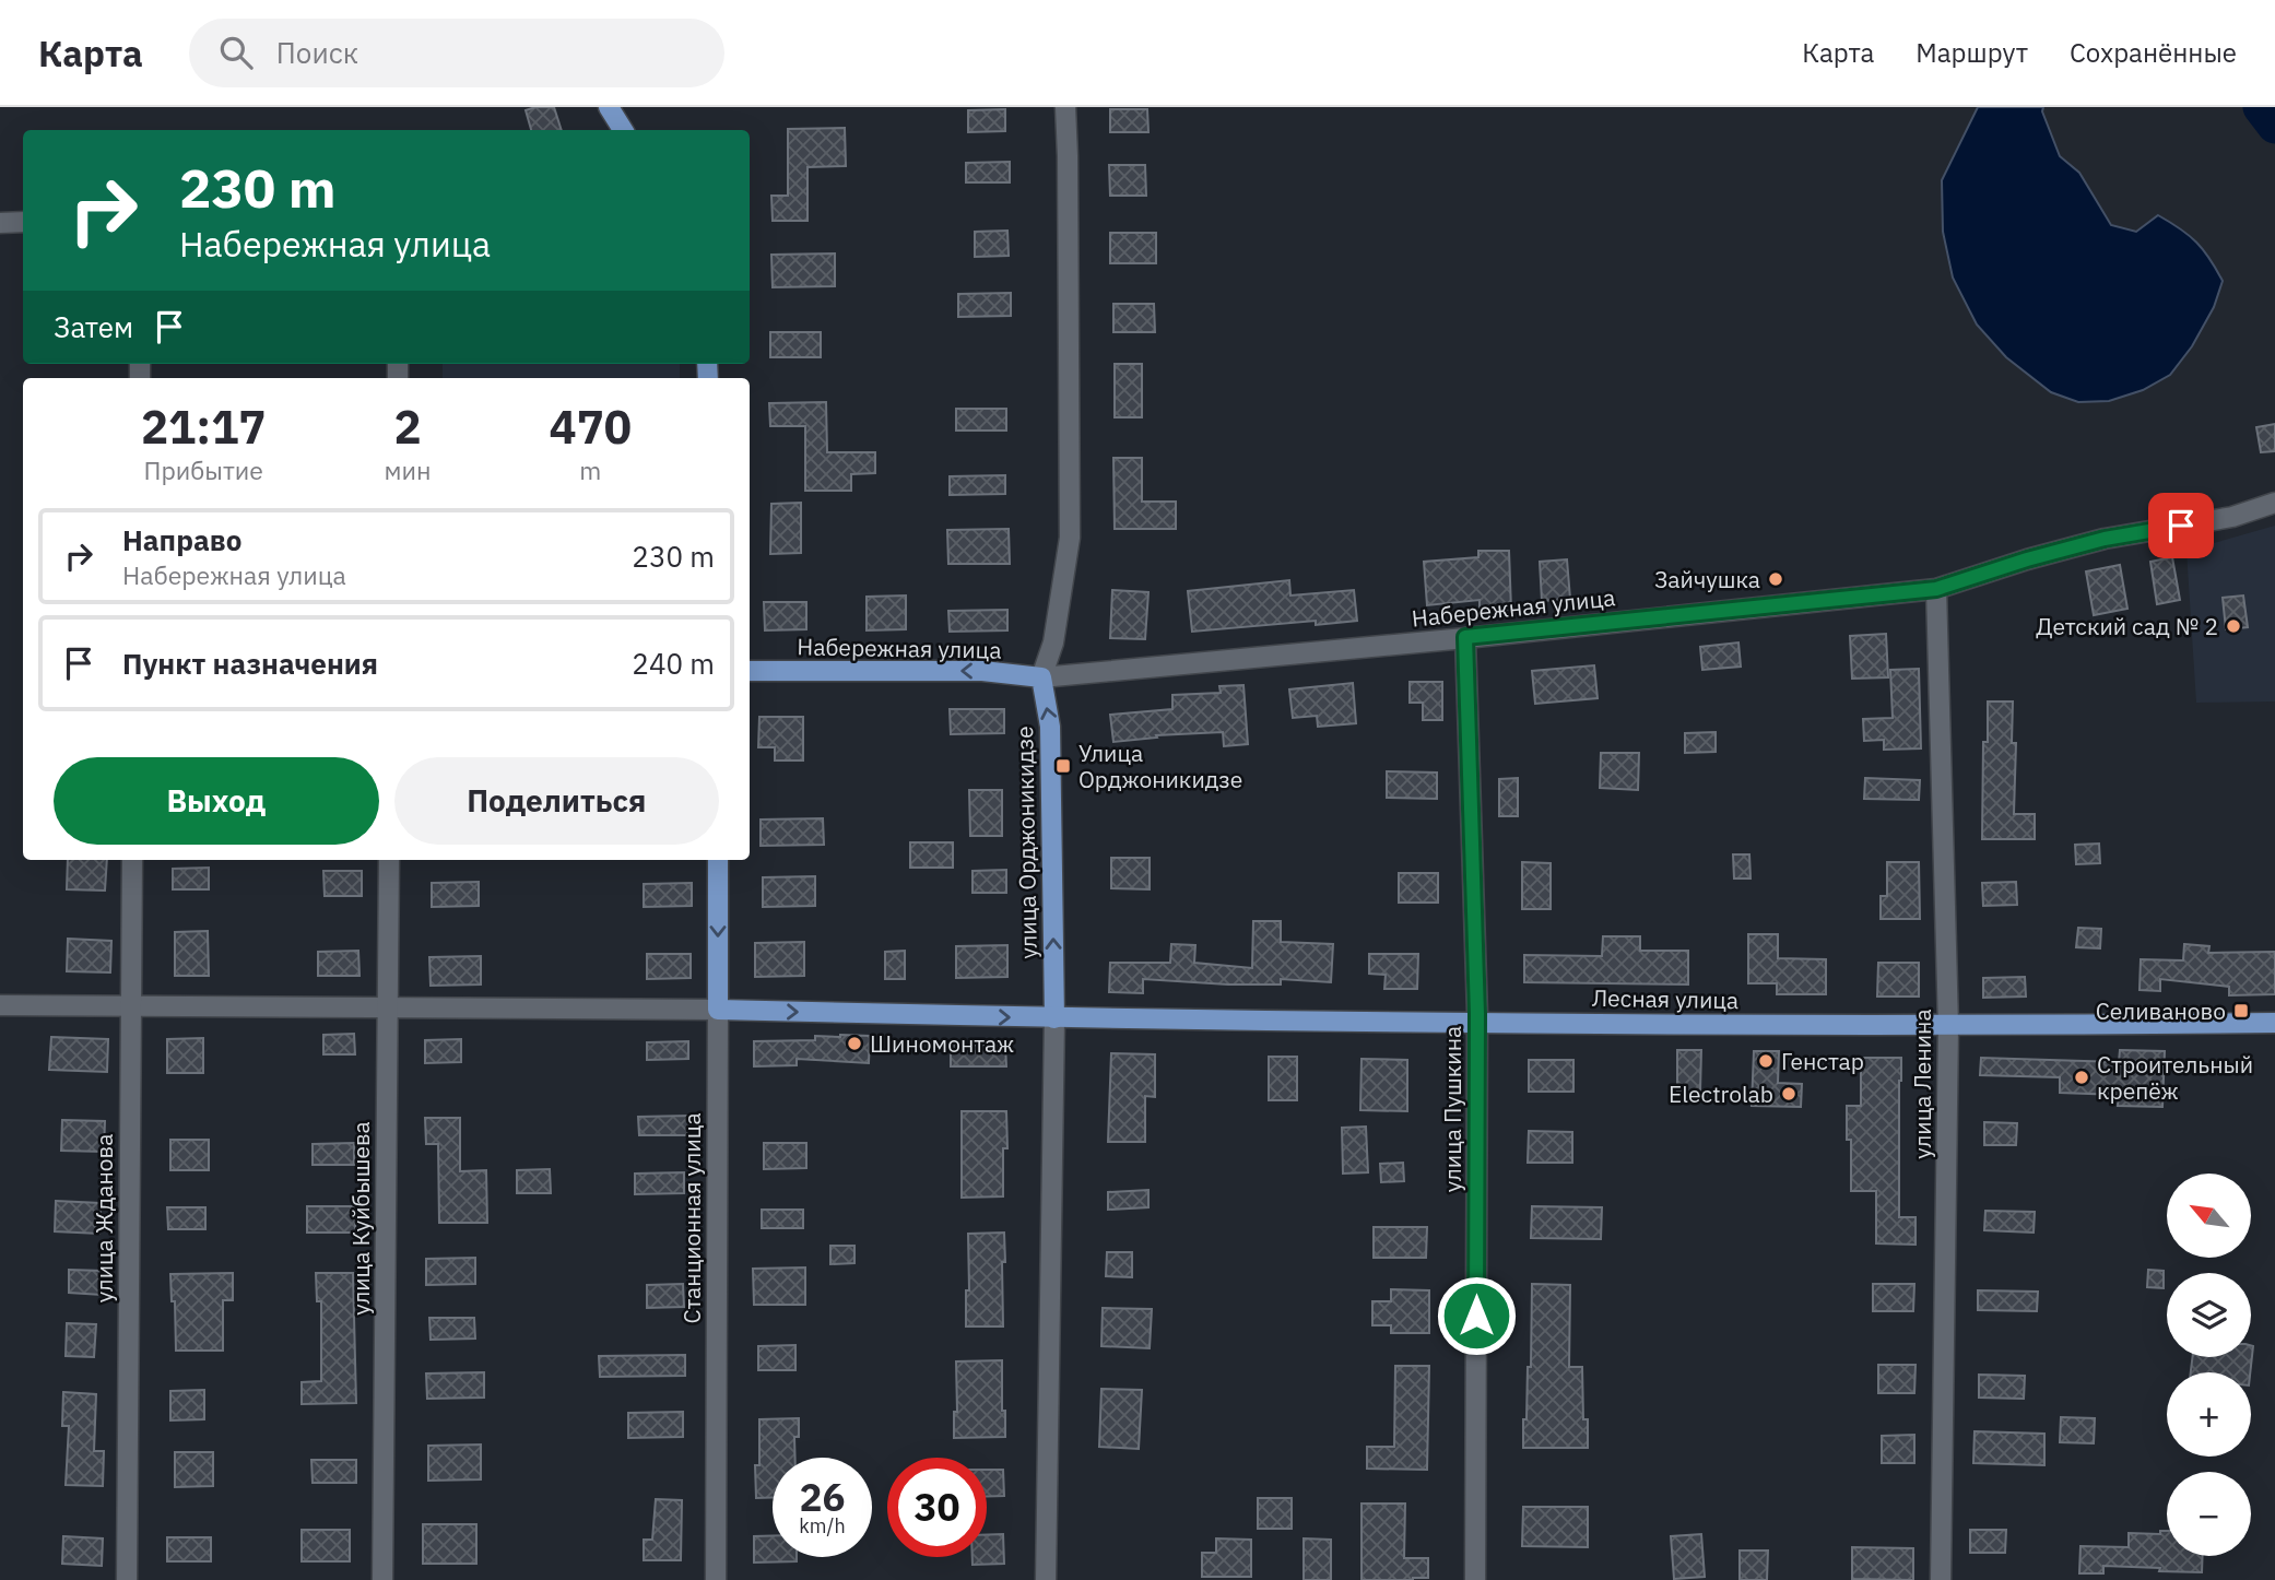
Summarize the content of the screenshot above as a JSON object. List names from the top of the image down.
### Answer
{
  "streets": {
    "main road": [
      "Набережная улица",
      "улица Орджоникидзе",
      "Лесная улица",
      "Станционная улица"
    ],
    "street": [
      "улица Ленина",
      "улица Пушкина",
      "улица Жданова",
      "улица Куйбышева"
    ]
  },
  "crossings": [
    ["Набережная улица", "улица Орджоникидзе"],
    ["Набережная улица", "улица Ленина"],
    ["Набережная улица", "улица Пушкина"],
    ["улица Орджоникидзе", "Лесная улица"],
    ["Лесная улица", "улица Ленина"],
    ["Лесная улица", "улица Пушкина"],
    ["Лесная улица", "Станционная улица"]
  ],
  "places": {
    "other": [
      "Зайчушка",
      "Детский сад № 2",
      "Шиномонтаж",
      "Генстар",
      "Строительный крепёж",
      "Electrolab"
    ],
    "transit": ["Улица Орджоникидзе", "Селиваново"]
  },
  "north": "top left",
  "page": {
    "header": "Карта",
    "search": "Поиск",
    "nav": ["Карта", "Маршрут", "Сохранённые"],
    "turn": ["230 m", "Набережная улица"],
    "then": "Затем",
    "eta": [
      "21:17",
      "Прибытие",
      "2",
      "мин",
      "470",
      "m"
    ],
    "list": [
      {
        "name": "Направо",
        "note": "Набережная улица",
        "value": "230 m"
      },
      {
        "name": "Пункт назначения",
        "value": "240 m"
      }
    ],
    "buttons": ["Выход", "Поделиться"],
    "map_buttons": ["+", "−"],
    "speed": "26 km/h",
    "limit": "30"
  }
}
